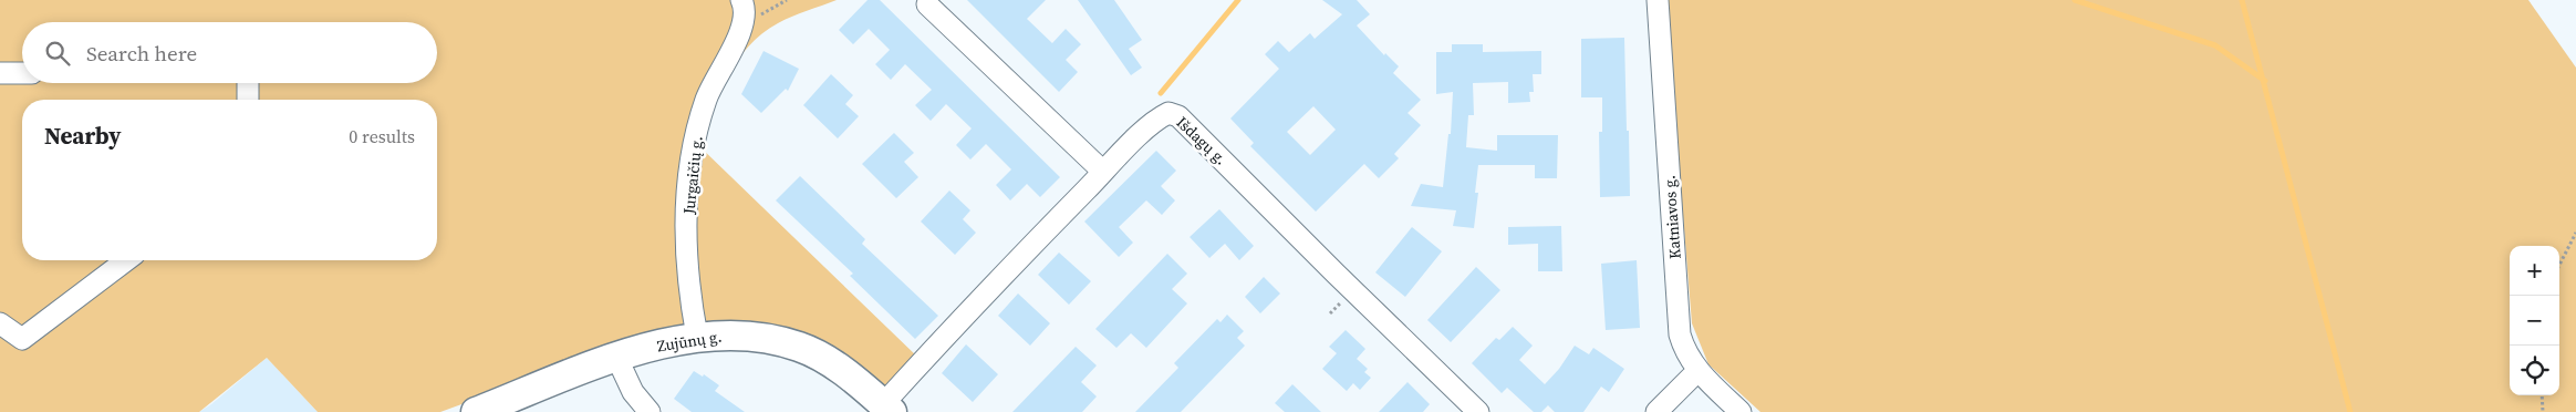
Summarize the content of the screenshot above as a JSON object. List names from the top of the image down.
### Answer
{
  "streets": {
    "main road": ["Zujūnų g."],
    "street": ["Išdagų g.", "Jurgaičių g.", "Katniavos g."]
  },
  "crossings": [
    ["Išdagų g.", "Zujūnų g."],
    ["Jurgaičių g.", "Zujūnų g."]
  ],
  "page": {
    "search": "Search here",
    "heading": ["Nearby", "0 results"],
    "map_buttons": ["+", "−"]
  }
}
